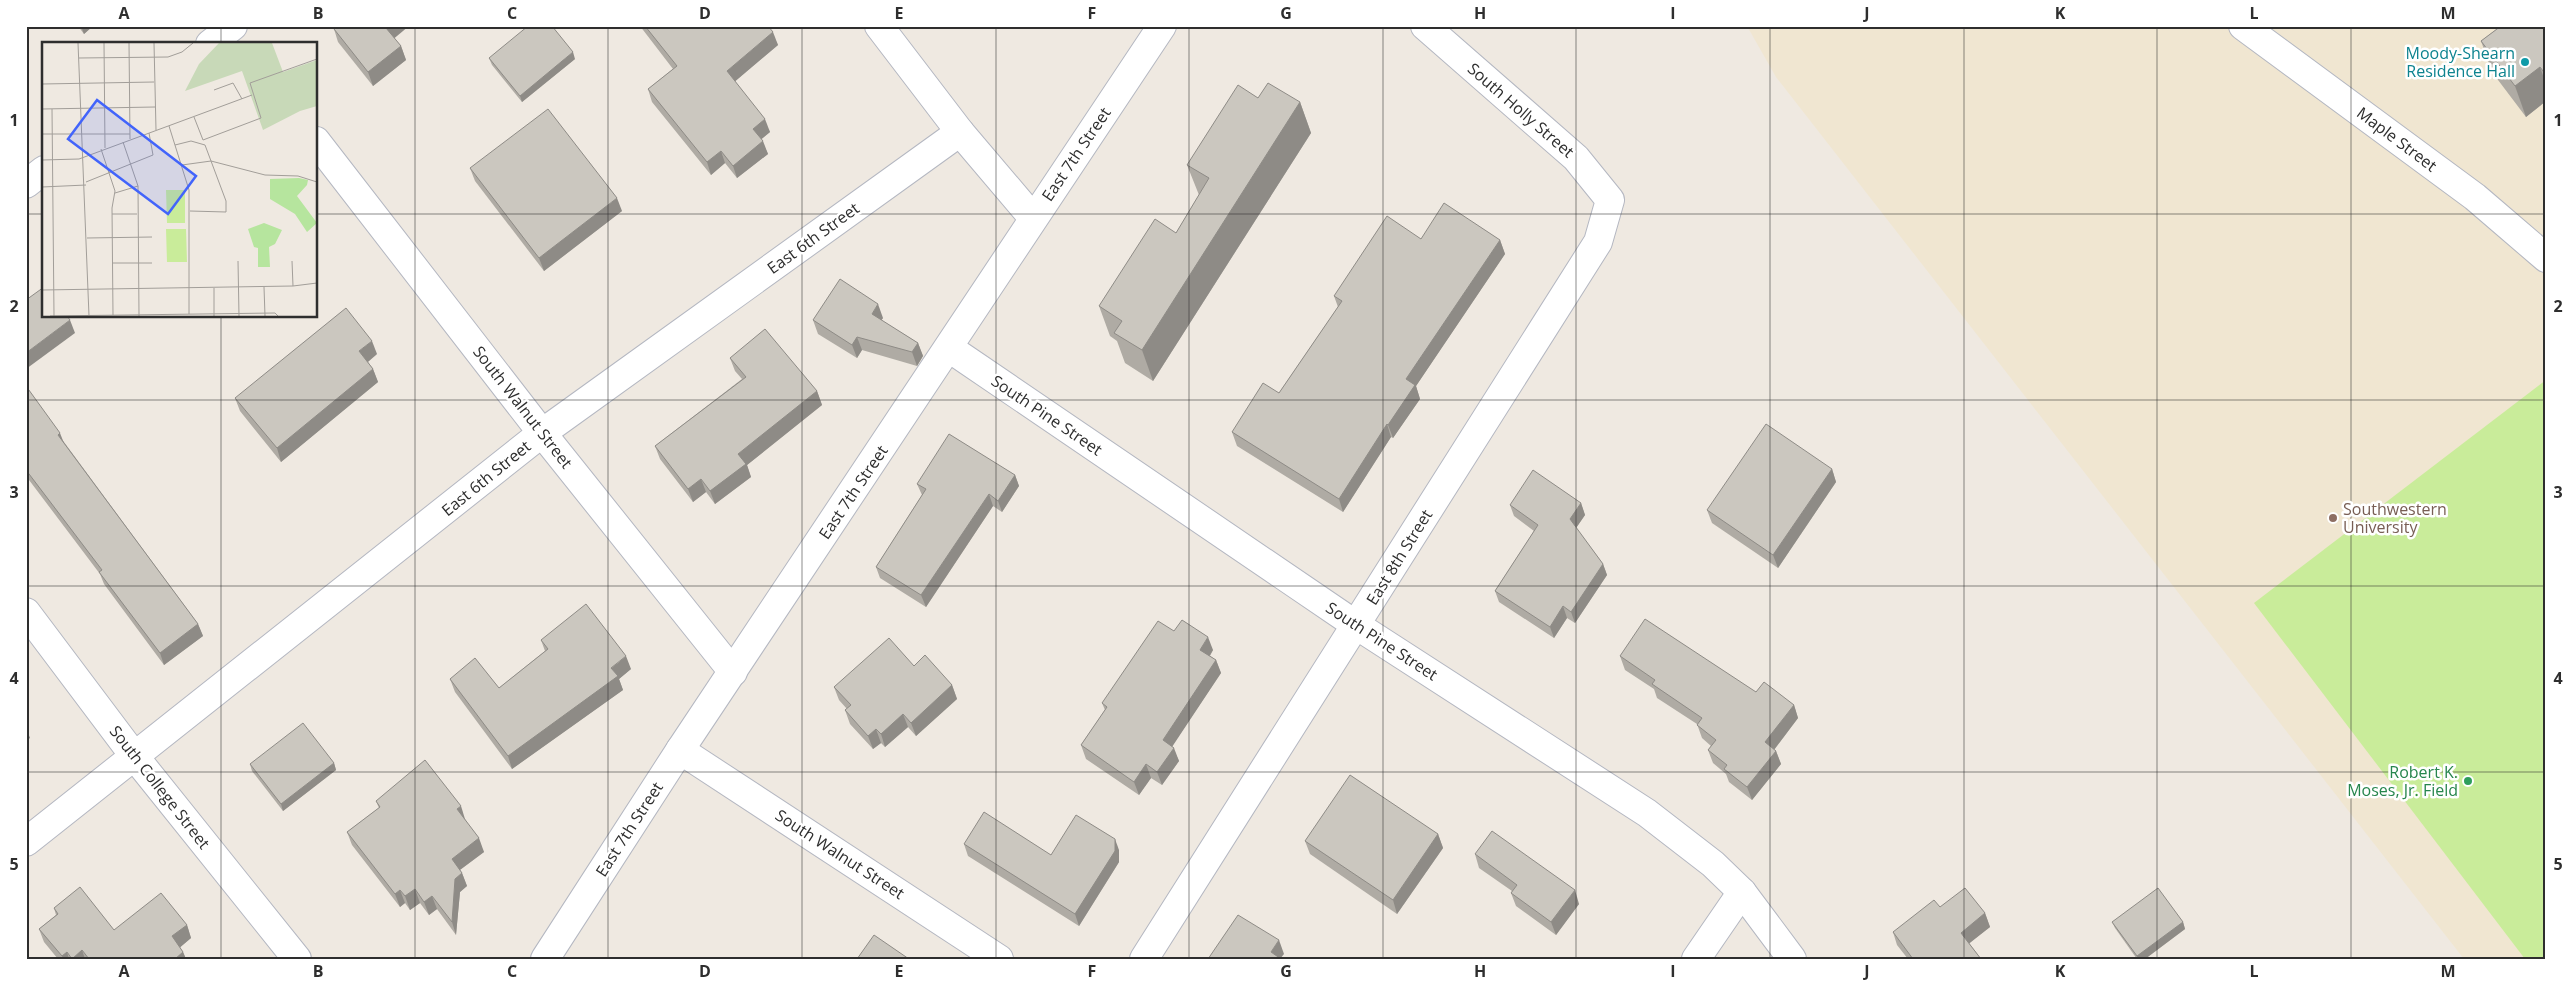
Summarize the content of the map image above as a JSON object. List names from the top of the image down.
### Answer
{
  "streets": {
    "street": [
      "South Holly Street",
      "Maple Street",
      "East 7th Street",
      "East 6th Street",
      "South Walnut Street",
      "South Pine Street",
      "East 8th Street",
      "South College Street"
    ]
  },
  "crossings": [
    ["South Holly Street", "East 8th Street"],
    ["East 7th Street", "South Walnut Street"],
    ["East 7th Street", "South Pine Street"],
    ["East 6th Street", "South Walnut Street"],
    ["East 6th Street", "South College Street"],
    ["South Pine Street", "East 8th Street"]
  ],
  "places": ["Moody-Shearn Residence Hall", "Southwestern University", "Robert K. Moses, Jr. Field"],
  "grid": {
    "columns": [
      "A",
      "B",
      "C",
      "D",
      "E",
      "F",
      "G",
      "H",
      "I",
      "J",
      "K",
      "L",
      "M"
    ],
    "rows": [
      "1",
      "2",
      "3",
      "4",
      "5"
    ]
  }
}
